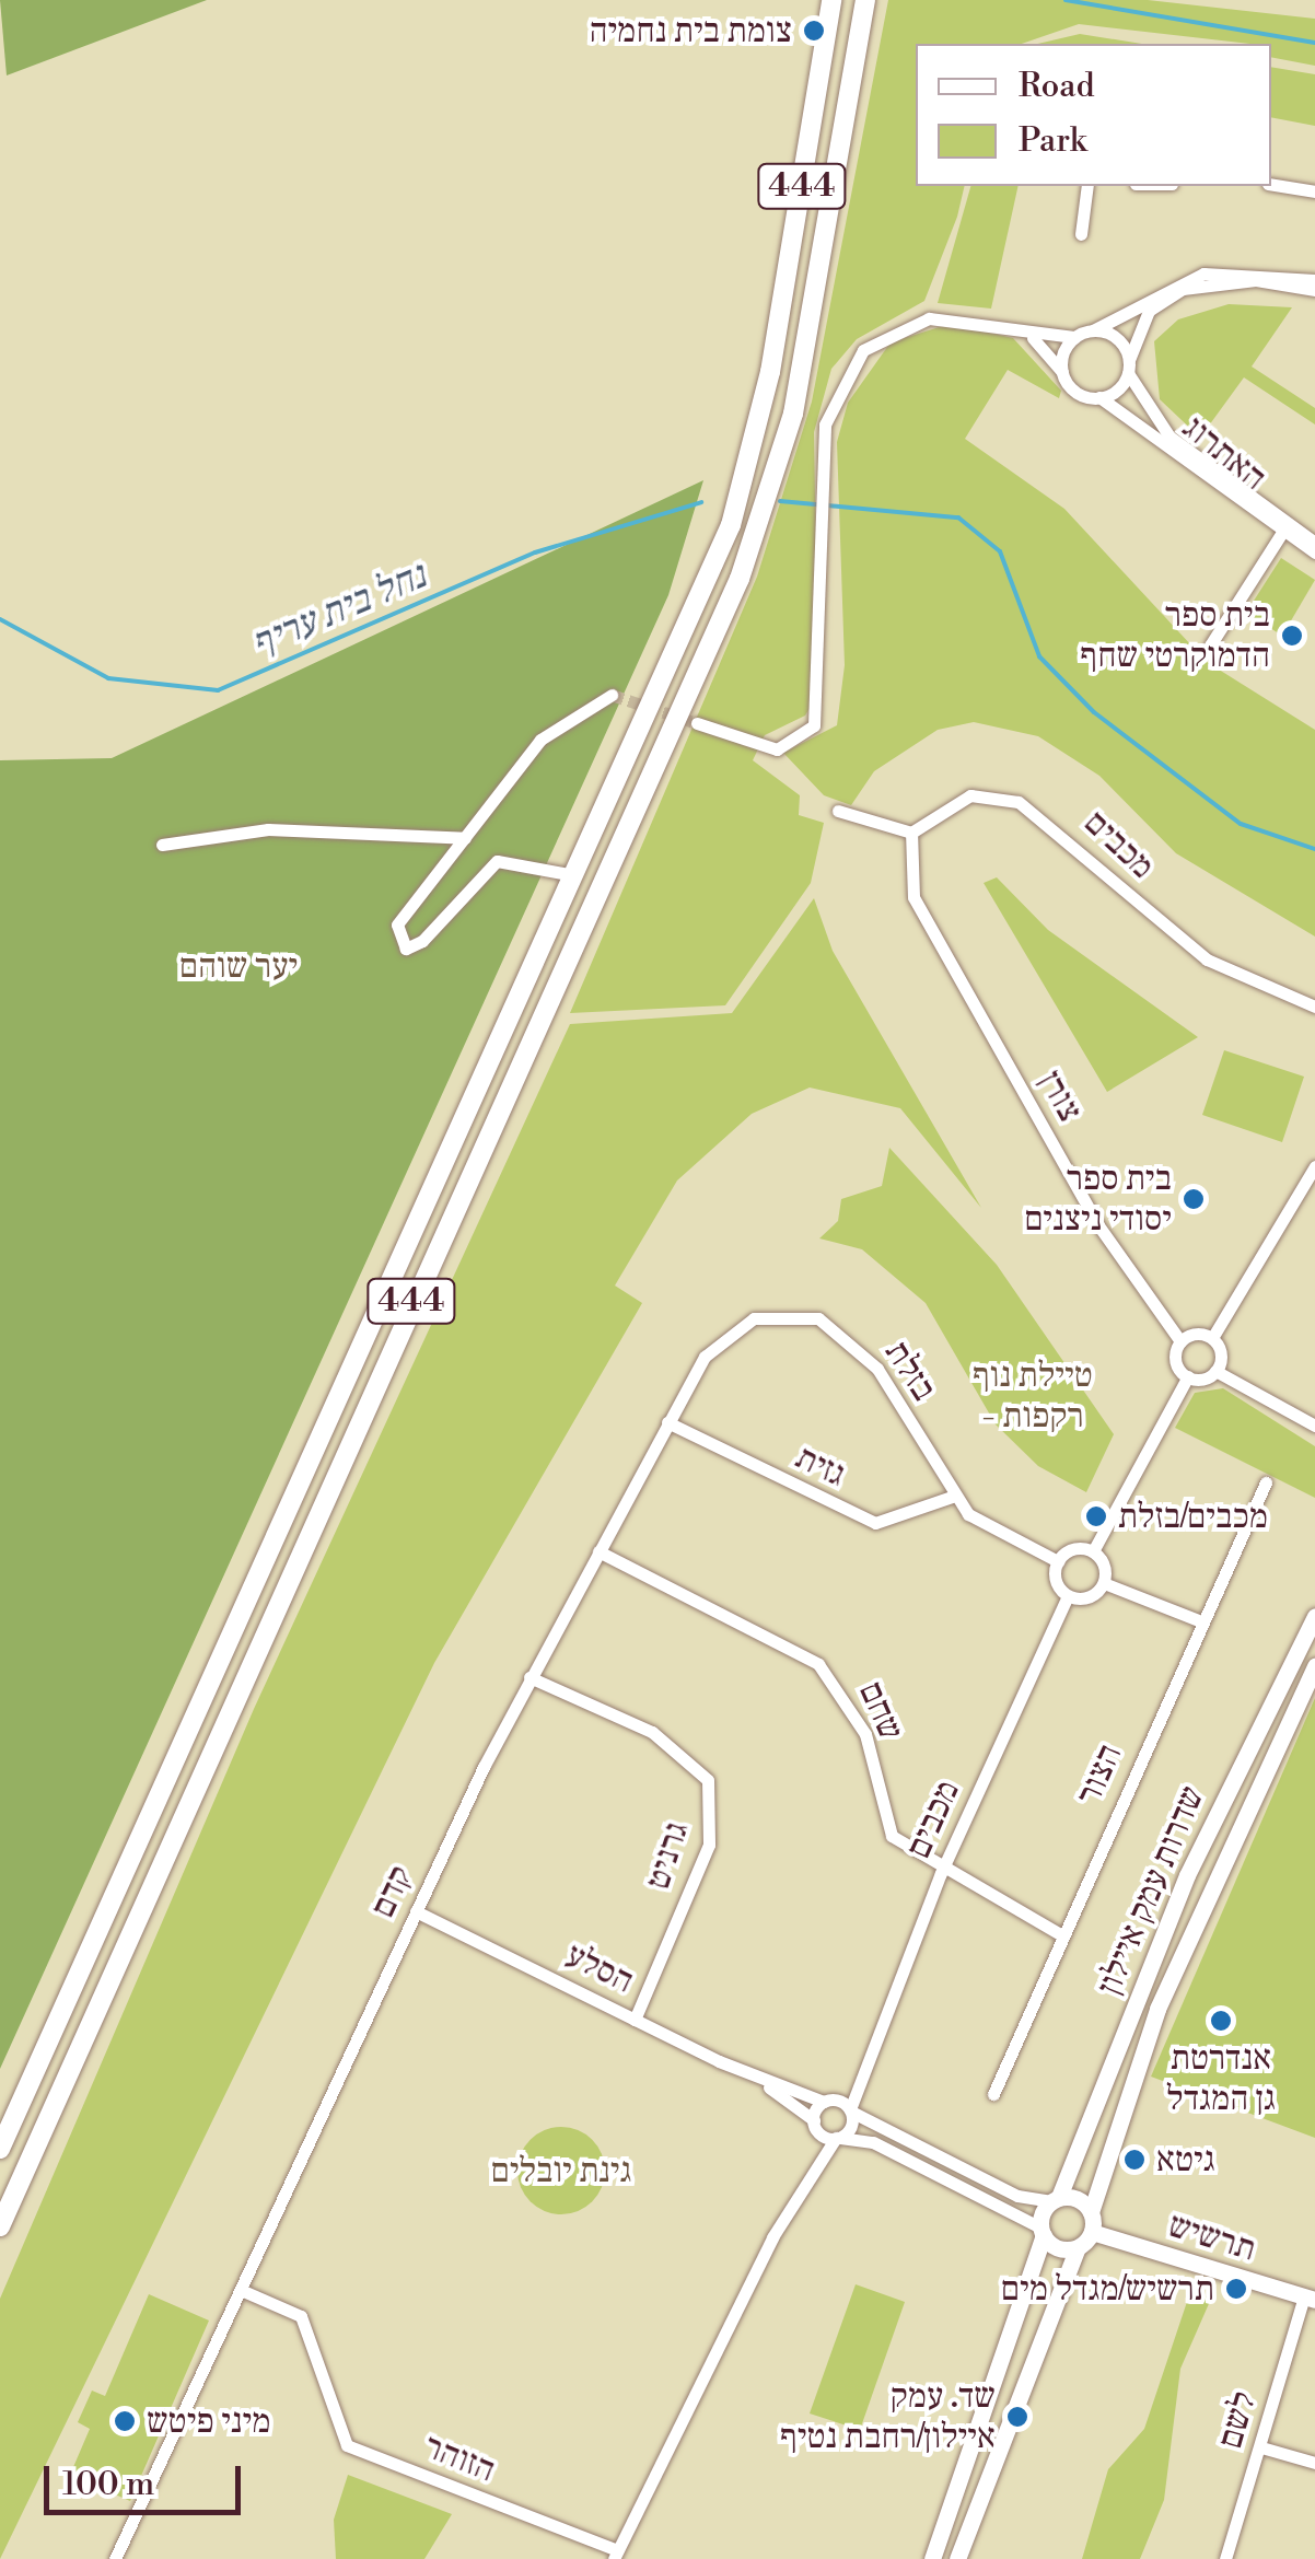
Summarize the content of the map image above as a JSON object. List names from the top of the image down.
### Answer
{
  "streets": {
    "main road": ["444", "שדרות עמק איילון", "תרשיש"],
    "street": [
      "האתרוג",
      "מכבים",
      "צורן",
      "בזלת",
      "גזית",
      "שחם",
      "הצור",
      "גרניט",
      "קדם",
      "הסלע",
      "לשם",
      "הזוהר"
    ]
  },
  "crossings": [
    ["מכבים", "צורן"],
    ["מכבים", "שחם"],
    ["מכבים", "הסלע"],
    ["בזלת", "גזית"],
    ["בזלת", "קדם"],
    ["גזית", "קדם"],
    ["שחם", "הצור"],
    ["שחם", "קדם"],
    ["גרניט", "קדם"],
    ["גרניט", "הסלע"],
    ["שדרות עמק איילון", "תרשיש"],
    ["קדם", "הסלע"],
    ["קדם", "הזוהר"],
    ["תרשיש", "לשם"]
  ],
  "water": ["נחל בית עריף"],
  "parks": ["יער שוהם", "טיילת נוף - רקפות", "גינת יובלים"],
  "places": [
    "צומת בית נחמיה",
    "בית ספר הדמוקרטי שחף",
    "בית ספר יסודי ניצנים",
    "מכבים/בזלת",
    "אנדרטת גן המגדל",
    "גיטא",
    "תרשיש/מגדל מים",
    "שד. עמק איילון/רחבת נטיף",
    "מיני פיטש"
  ],
  "legend": ["Road", "Park"],
  "scale_bar": "100 m"
}
